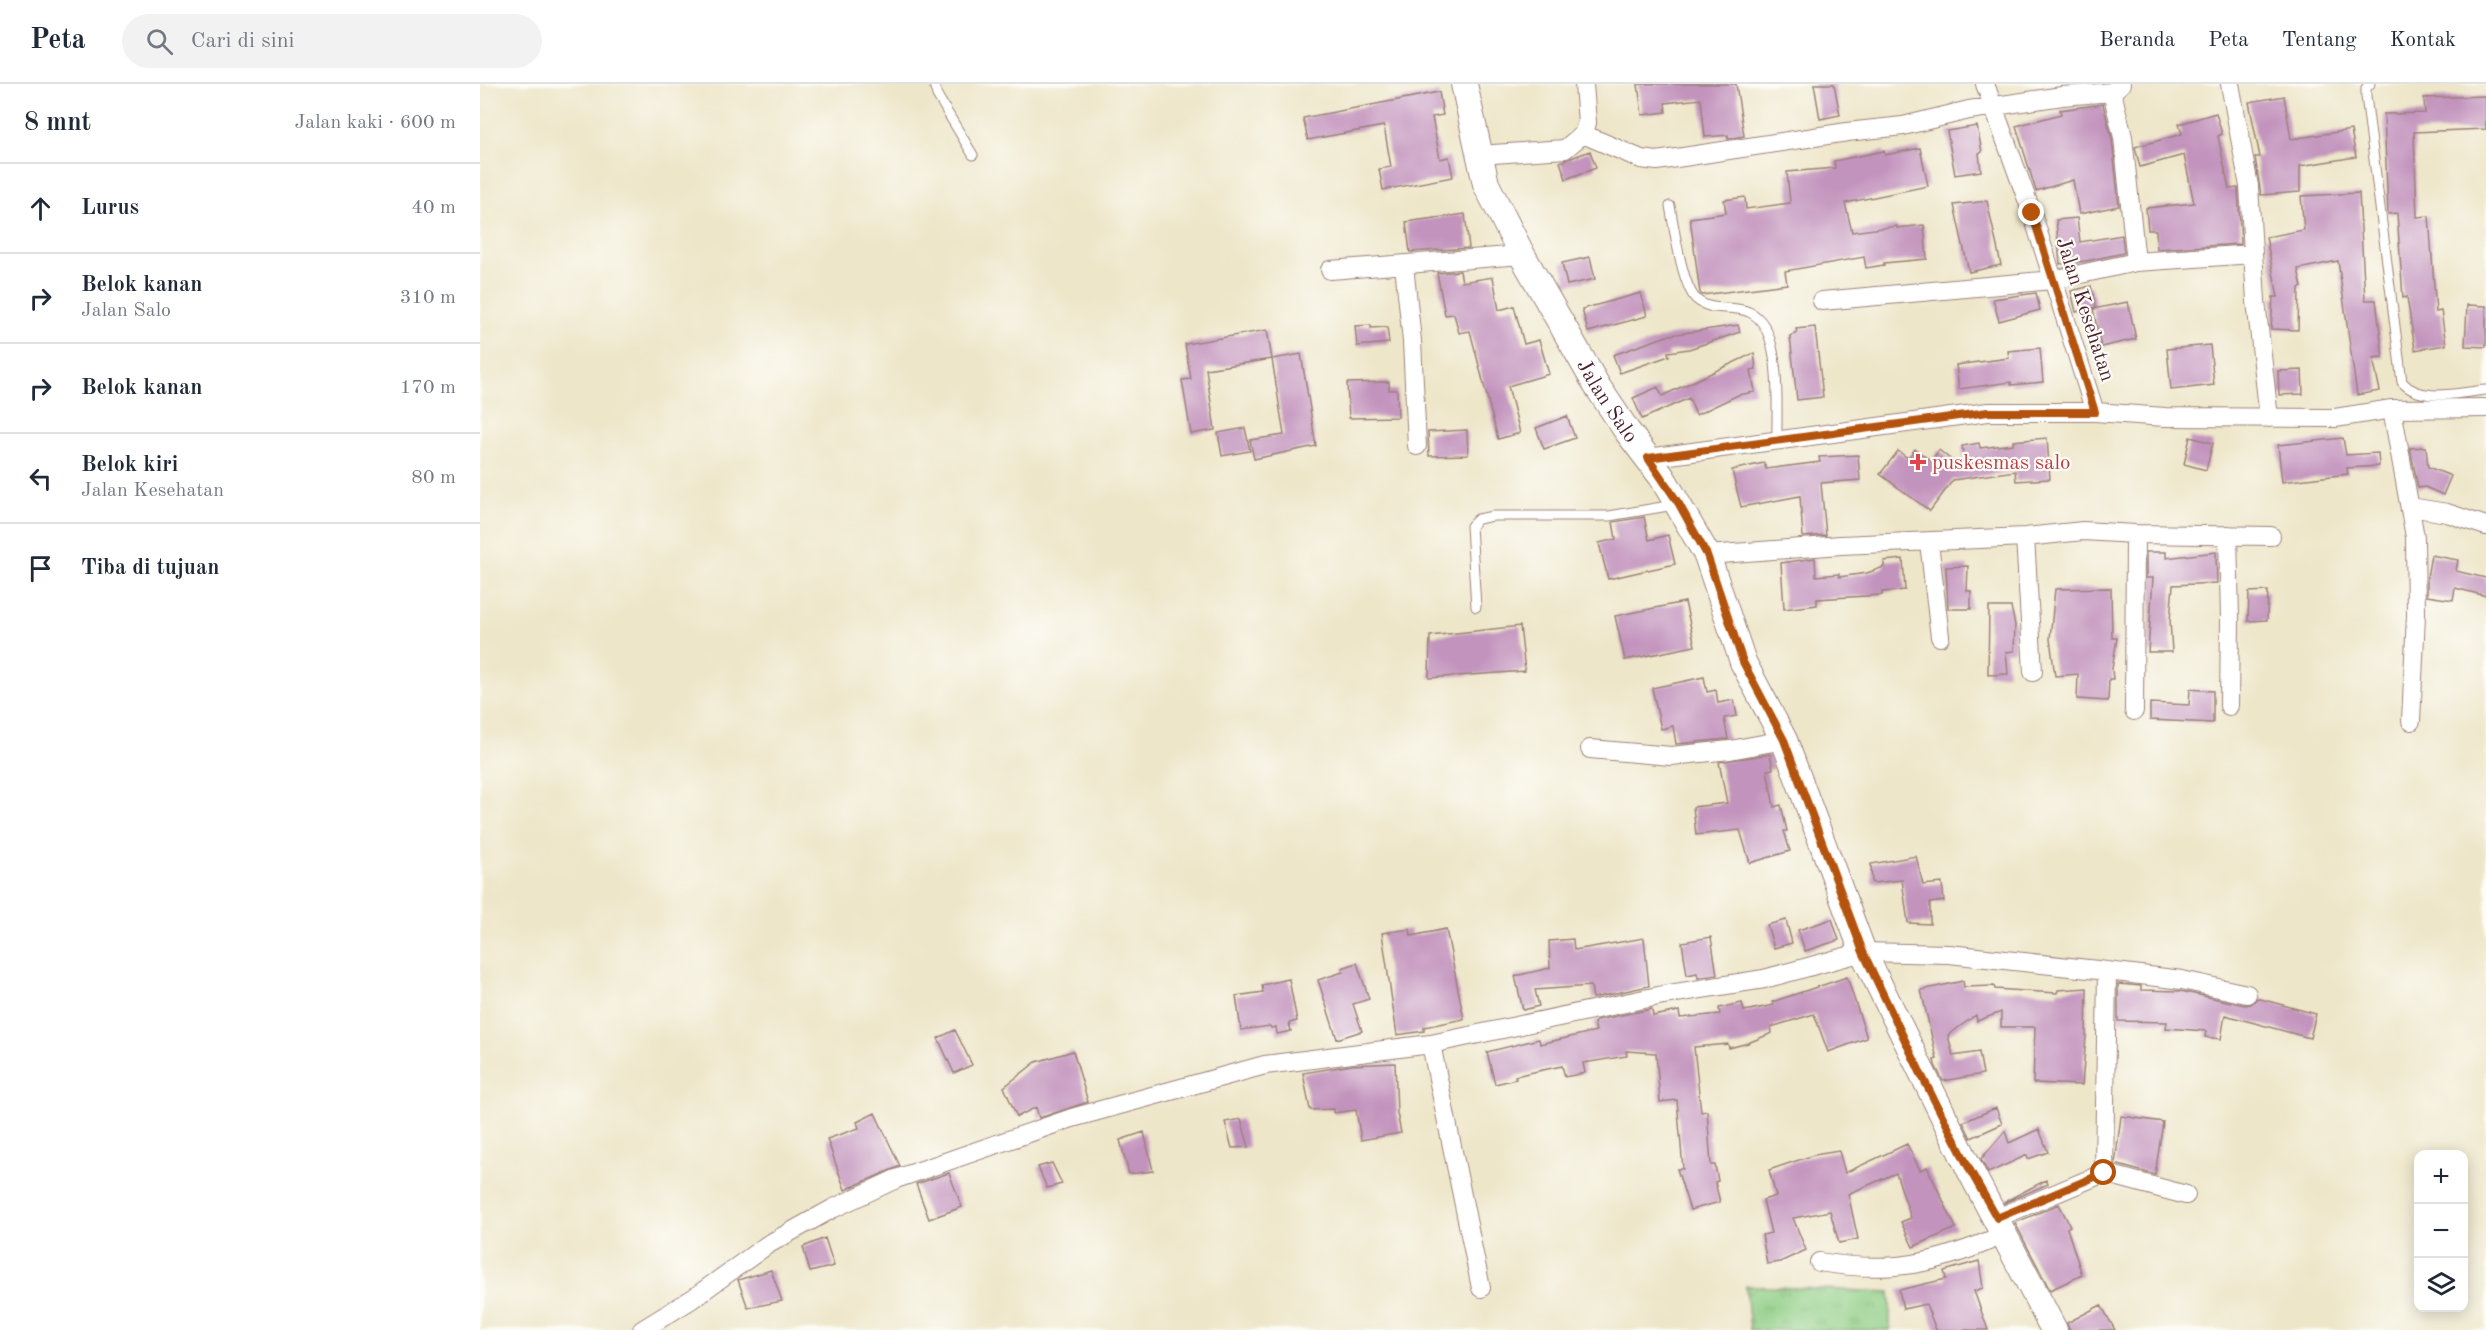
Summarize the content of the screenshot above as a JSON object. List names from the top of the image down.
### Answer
{
  "streets": {
    "street": ["Jalan Kesehatan", "Jalan Salo"]
  },
  "places": {
    "health": ["puskesmas salo"]
  },
  "page": {
    "header": "Peta",
    "search": "Cari di sini",
    "nav": [
      "Beranda",
      "Peta",
      "Tentang",
      "Kontak"
    ],
    "heading": ["8 mnt", "Jalan kaki · 600 m"],
    "list": [
      ["Lurus", "40 m"],
      ["Belok kanan", "Jalan Salo", "310 m"],
      ["Belok kanan", "170 m"],
      ["Belok kiri", "Jalan Kesehatan", "80 m"],
      "Tiba di tujuan"
    ],
    "map_buttons": ["+", "−"]
  }
}
